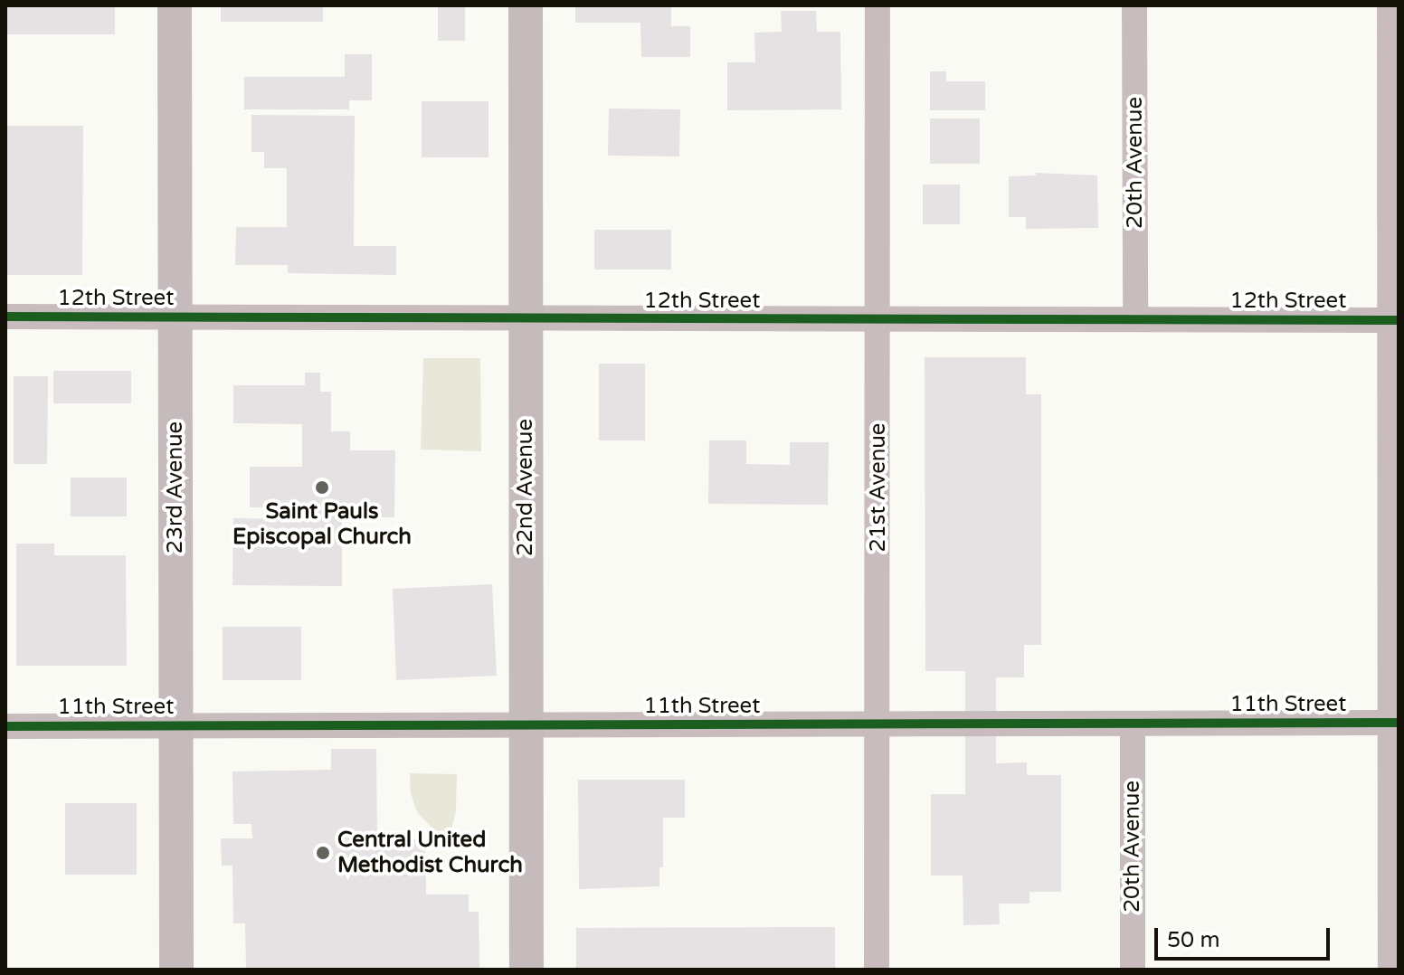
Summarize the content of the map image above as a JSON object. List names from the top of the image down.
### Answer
{
  "streets": {
    "main road": ["23rd Avenue", "22nd Avenue"],
    "street": [
      "20th Avenue",
      "12th Street",
      "21st Avenue",
      "11th Street"
    ]
  },
  "crossings": [
    ["20th Avenue", "12th Street"],
    ["20th Avenue", "11th Street"],
    ["12th Street", "23rd Avenue"],
    ["12th Street", "22nd Avenue"],
    ["12th Street", "21st Avenue"],
    ["23rd Avenue", "11th Street"],
    ["22nd Avenue", "11th Street"],
    ["21st Avenue", "11th Street"]
  ],
  "places": ["Saint Pauls Episcopal Church", "Central United Methodist Church"],
  "scale_bar": "50 m"
}
